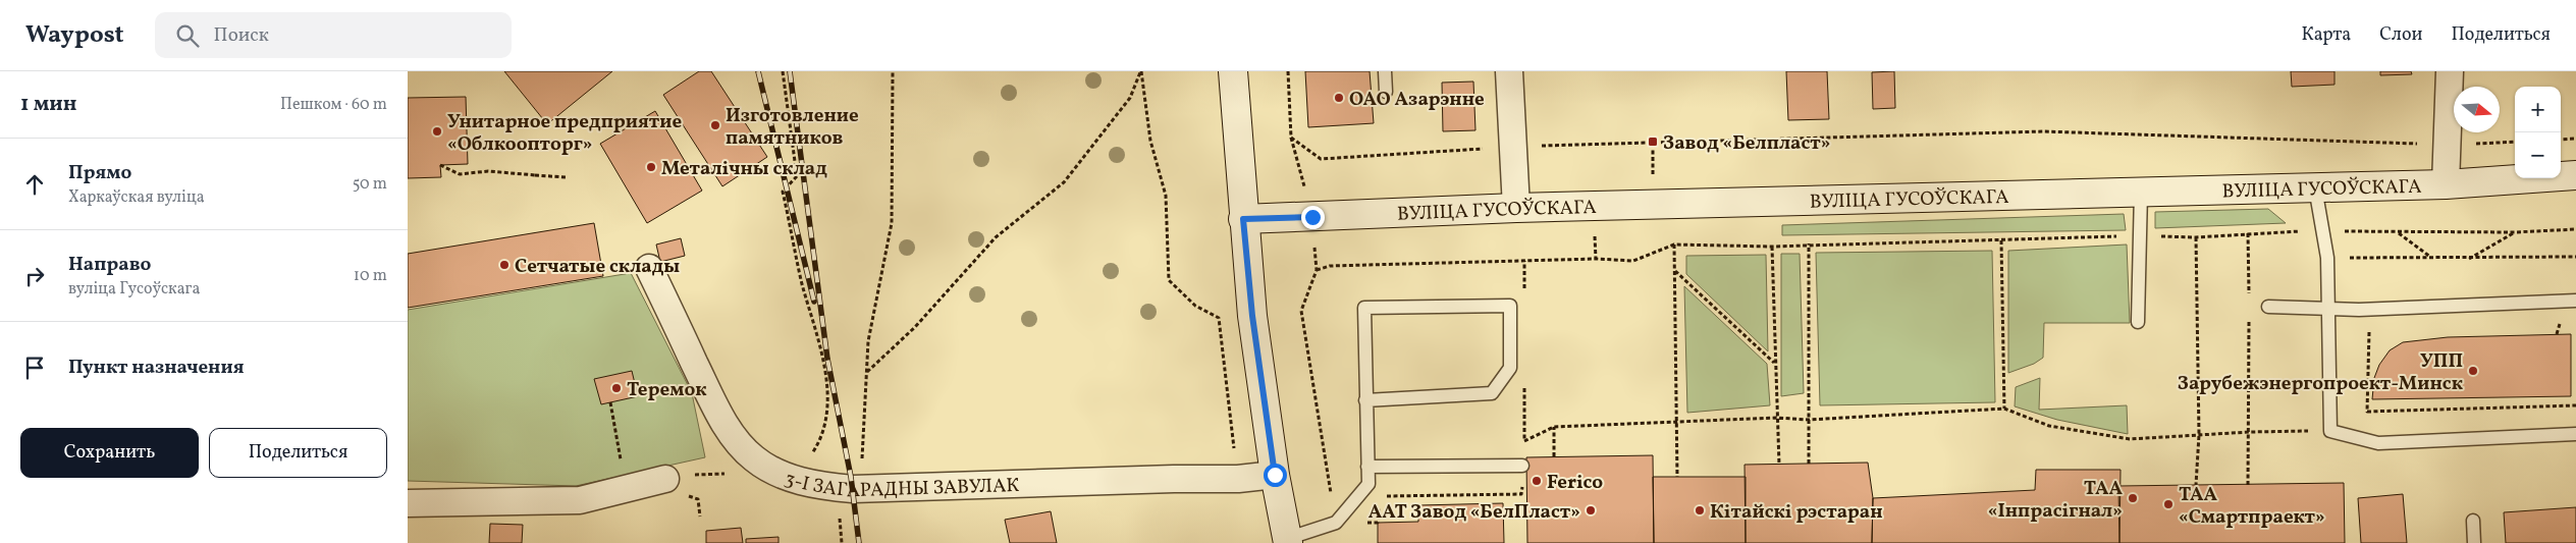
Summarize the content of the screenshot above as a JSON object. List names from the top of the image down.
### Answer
{
  "streets": {
    "main road": ["ВУЛІЦА ГУСОЎСКАГА"],
    "street": ["3-І ЗАГАРАДНЫ ЗАВУЛАК"]
  },
  "places": {
    "other": [
      "ОАО Азарэнне",
      "Изготовление памятников",
      "Унитарное предприятие «Облкоопторг»",
      "Металічны склад",
      "Сетчатые склады",
      "УПП Зарубежэнергопроект-Минск",
      "Теремок",
      "Ferico",
      "ТАА «Інпрасігнал»",
      "ТАА «Смартпраект»",
      "ААТ Завод «БелПласт»",
      "Кітайскі рэстаран"
    ],
    "transit": ["Завод «Белпласт»"]
  },
  "north": "right",
  "page": {
    "header": "Waypost",
    "search": "Поиск",
    "nav": ["Карта", "Слои", "Поделиться"],
    "heading": ["1 мин", "Пешком · 60 m"],
    "map_buttons": ["+", "−"],
    "list": [
      ["Прямо", "Харкаўская вуліца", "50 m"],
      ["Направо", "вуліца Гусоўскага", "10 m"],
      "Пункт назначения"
    ],
    "buttons": ["Сохранить", "Поделиться"]
  }
}
